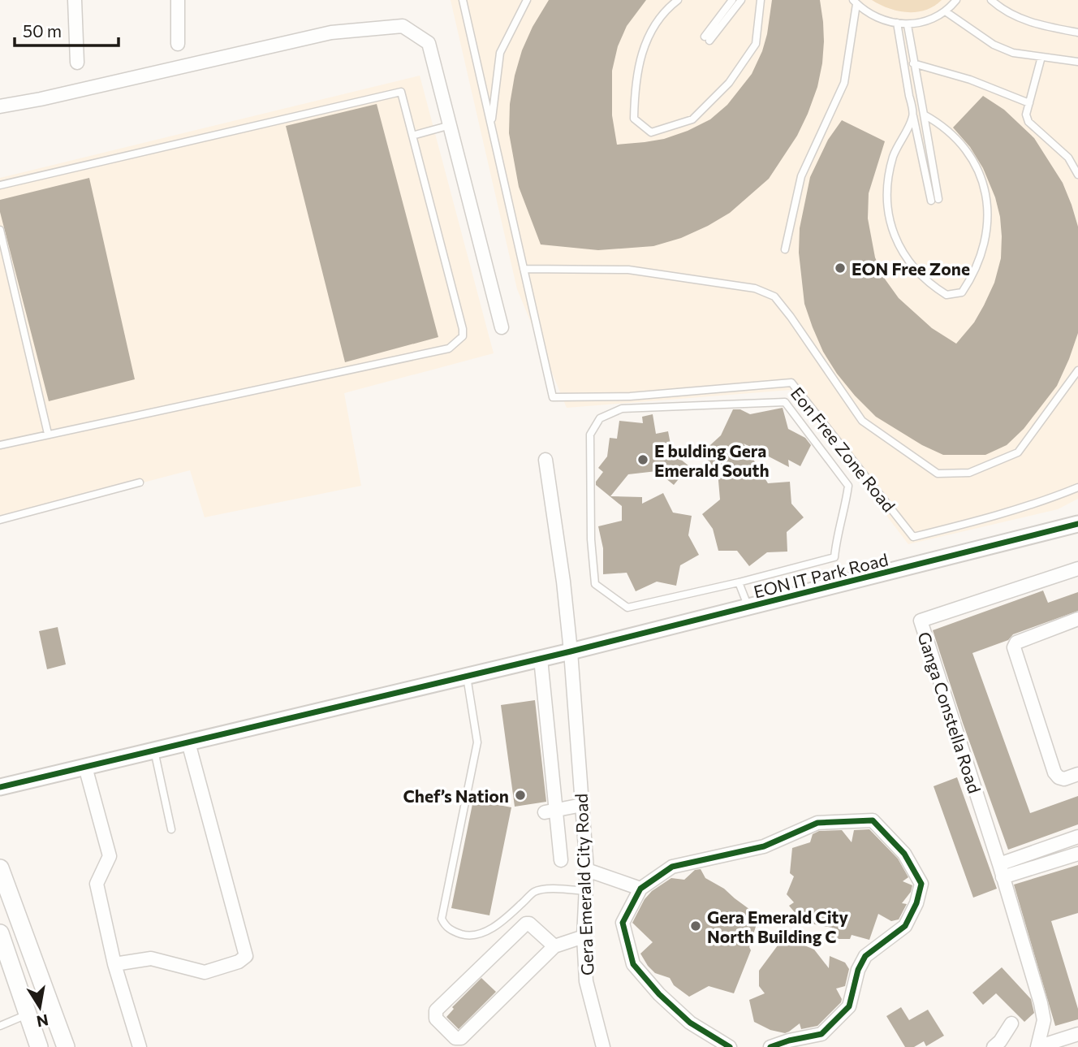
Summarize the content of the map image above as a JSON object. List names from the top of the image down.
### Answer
{
  "streets": {
    "street": ["EON IT Park Road", "Ganga Constella Road", "Gera Emerald City Road"],
    "lane": ["Eon Free Zone Road"]
  },
  "crossings": [
    ["EON IT Park Road", "Gera Emerald City Road"]
  ],
  "places": [
    "EON Free Zone",
    "E bulding Gera Emerald South",
    "Chef’s Nation",
    "Gera Emerald City North Building C"
  ],
  "scale_bar": "50 m",
  "north": "bottom"
}
